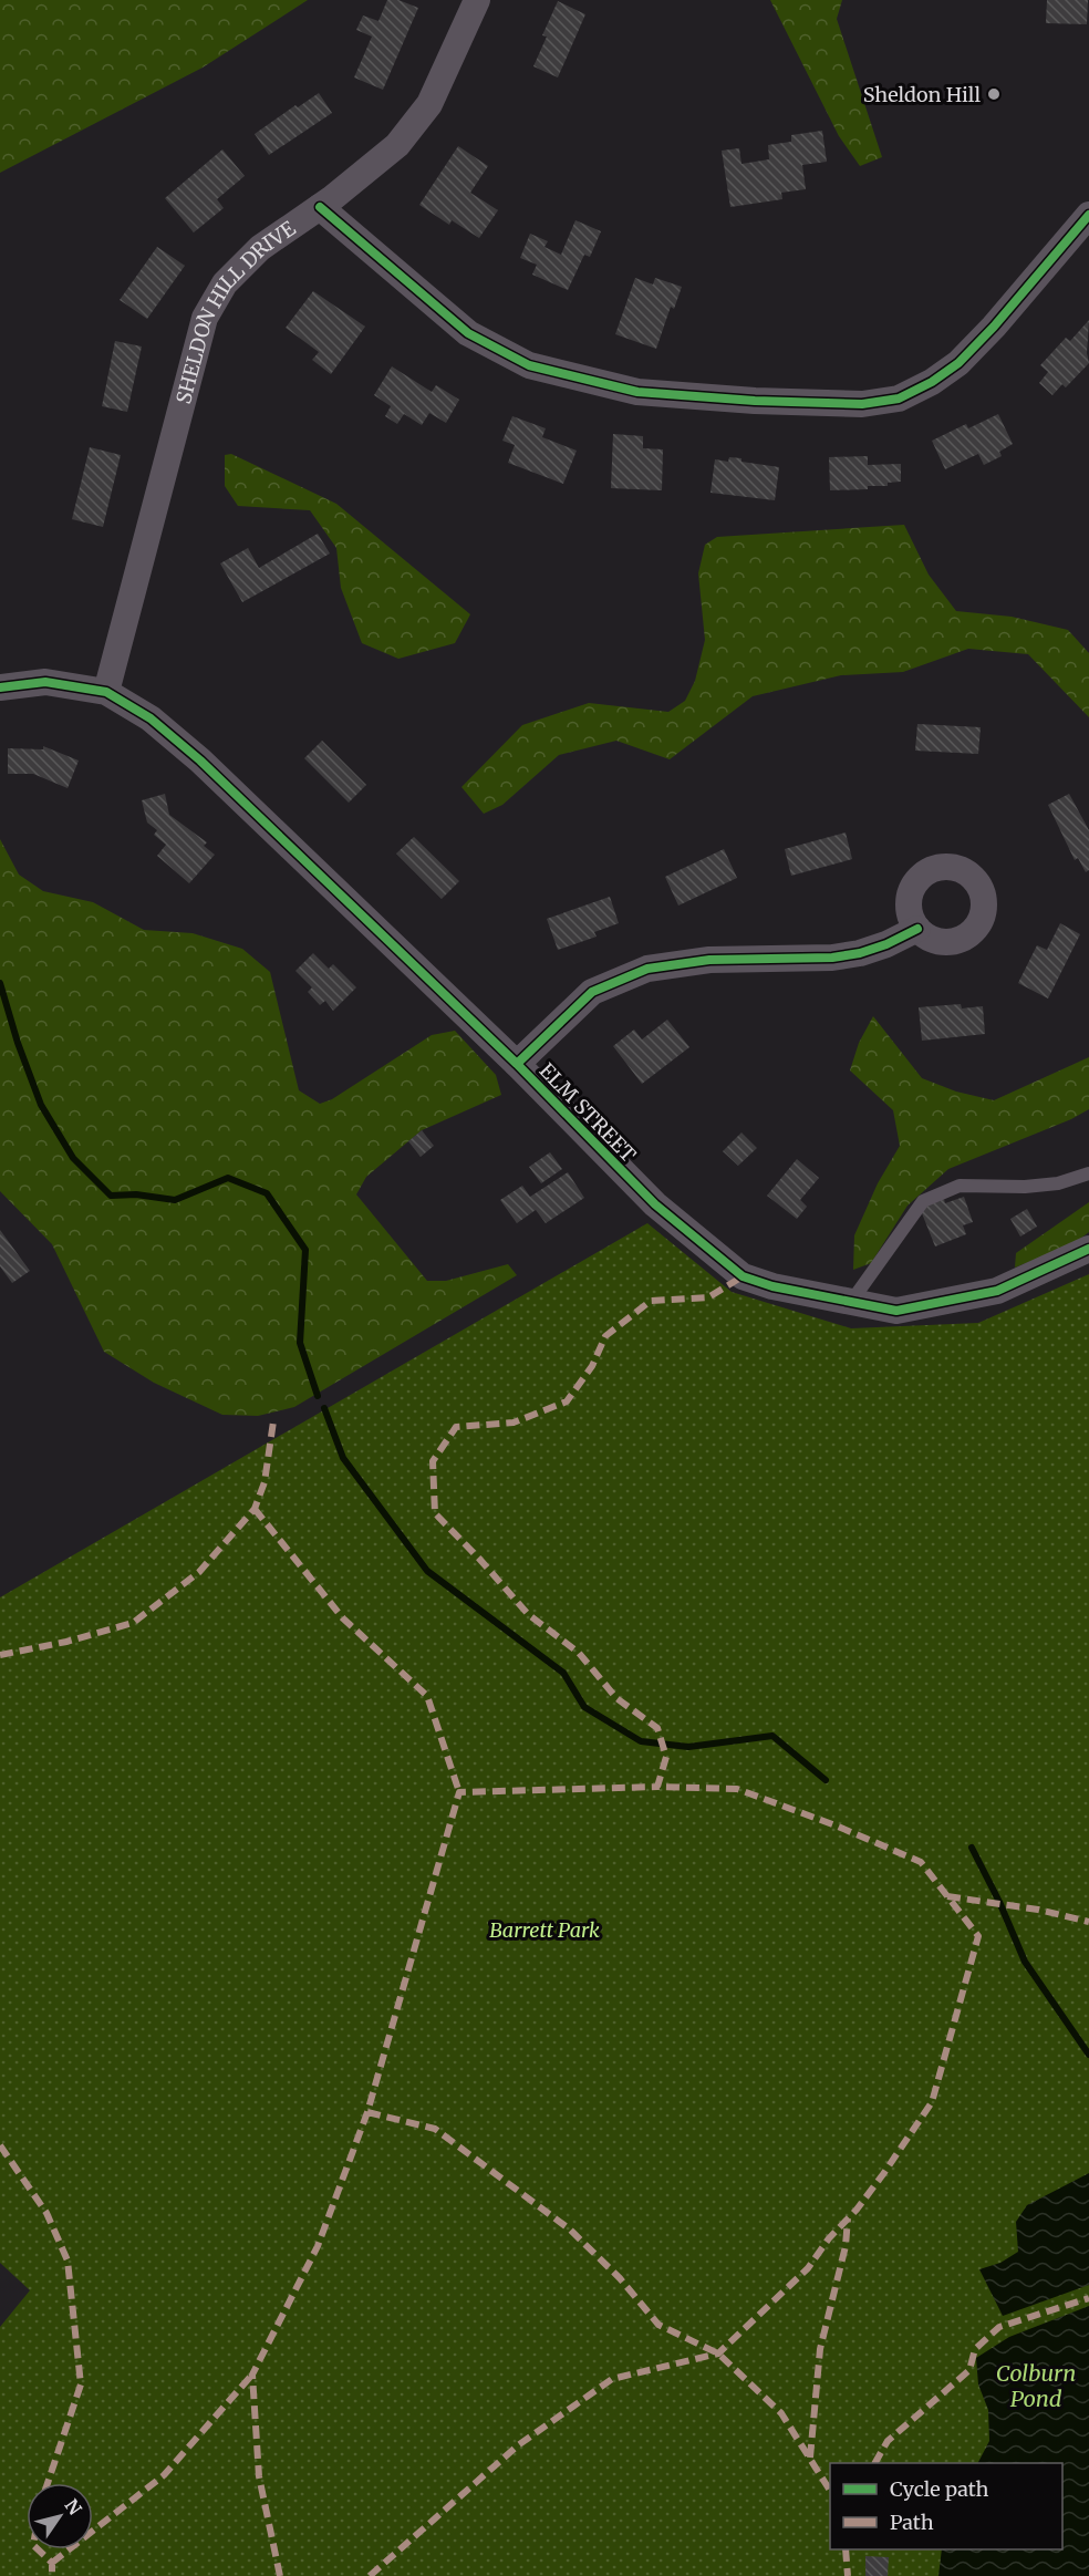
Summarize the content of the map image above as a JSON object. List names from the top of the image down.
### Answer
{
  "streets": {
    "street": ["SHELDON HILL DRIVE", "ELM STREET"]
  },
  "crossings": [
    ["SHELDON HILL DRIVE", "ELM STREET"]
  ],
  "water": ["Colburn Pond"],
  "parks": ["Barrett Park"],
  "places": ["Sheldon Hill"],
  "legend": ["Cycle path", "Path"],
  "north": "top right"
}
